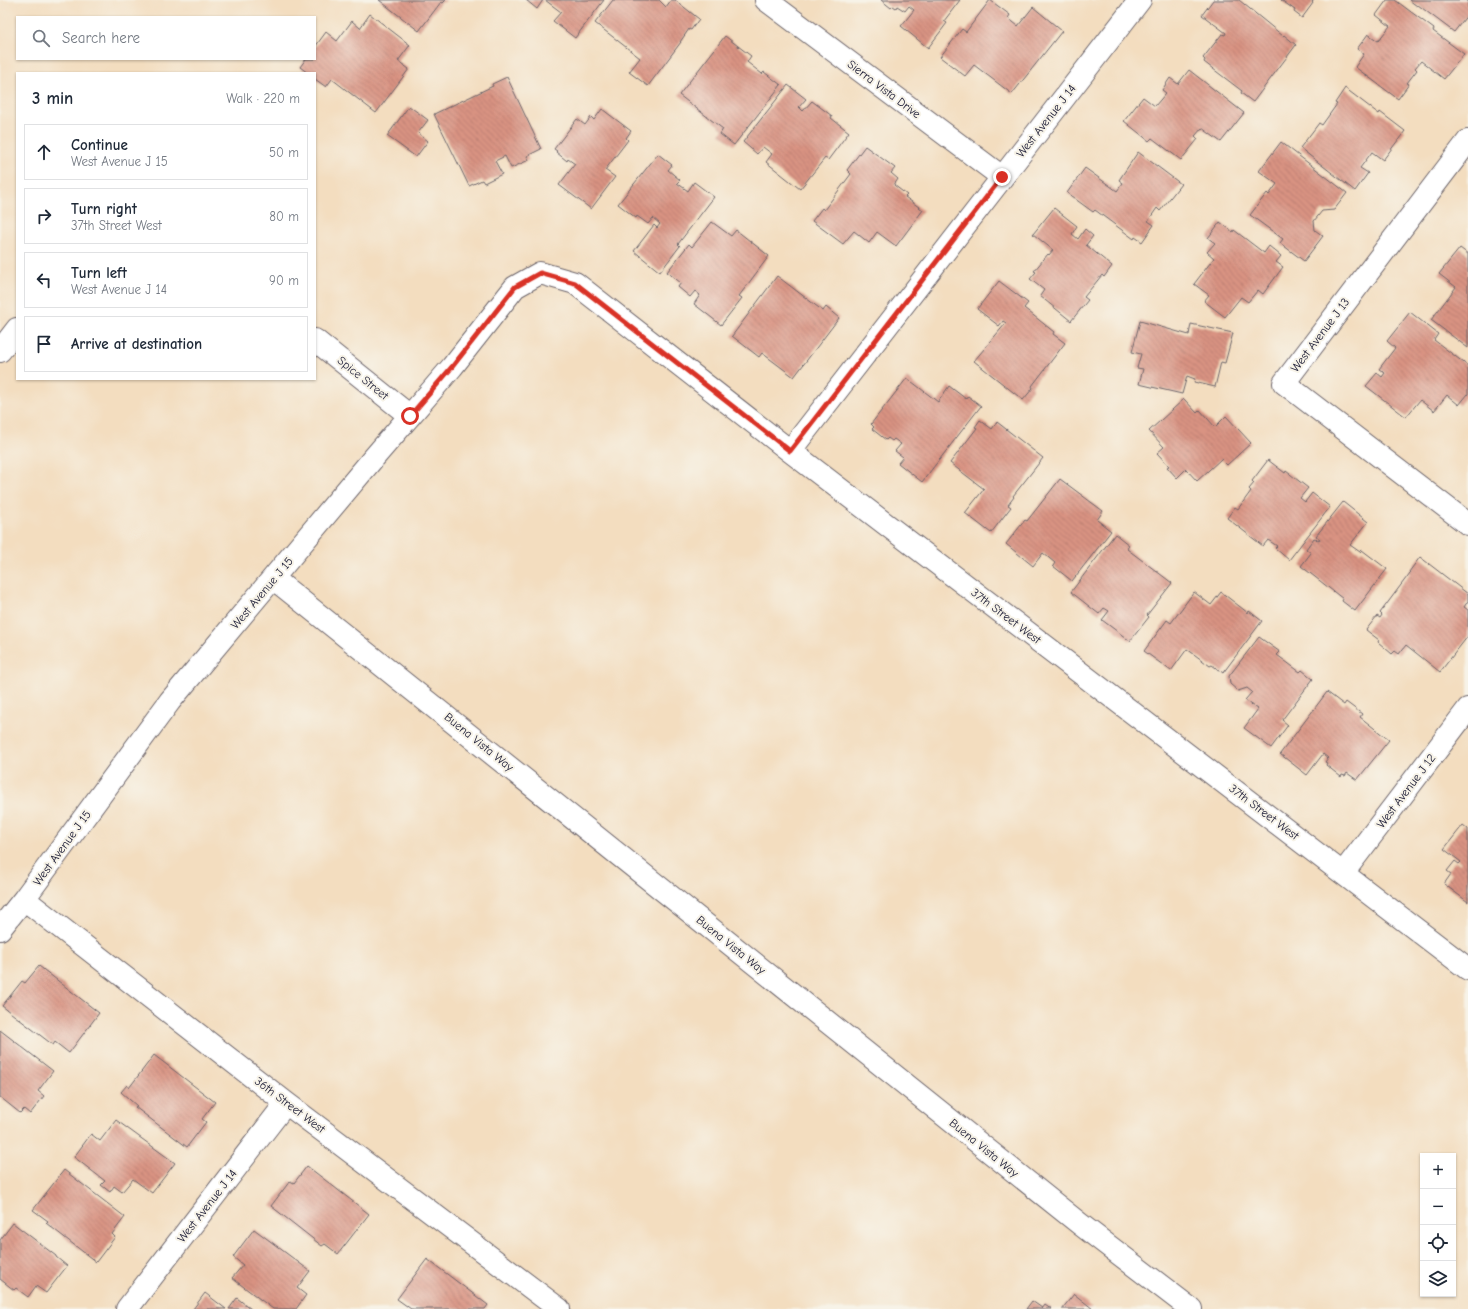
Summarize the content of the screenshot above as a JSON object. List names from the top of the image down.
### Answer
{
  "streets": {
    "street": [
      "Sierra Vista Drive",
      "West Avenue J 14",
      "West Avenue J 13",
      "Spice Street",
      "West Avenue J 15",
      "37th Street West",
      "Buena Vista Way",
      "West Avenue J 12",
      "36th Street West"
    ]
  },
  "crossings": [
    ["Sierra Vista Drive", "West Avenue J 14"],
    ["West Avenue J 14", "37th Street West"],
    ["West Avenue J 14", "36th Street West"],
    ["Spice Street", "West Avenue J 15"],
    ["West Avenue J 15", "37th Street West"],
    ["West Avenue J 15", "Buena Vista Way"],
    ["West Avenue J 15", "36th Street West"],
    ["37th Street West", "West Avenue J 12"]
  ],
  "page": {
    "search": "Search here",
    "heading": ["3 min", "Walk · 220 m"],
    "list": [
      ["Continue", "West Avenue J 15", "50 m"],
      ["Turn right", "37th Street West", "80 m"],
      ["Turn left", "West Avenue J 14", "90 m"],
      "Arrive at destination"
    ],
    "map_buttons": ["+", "−"]
  }
}
